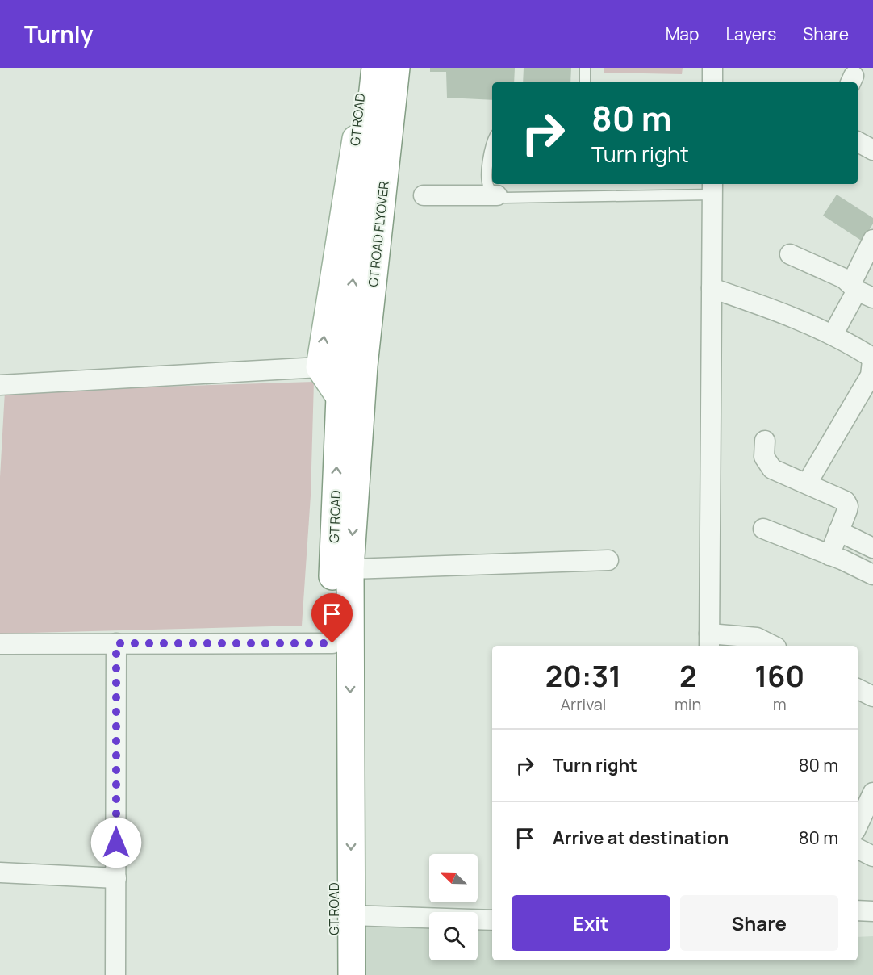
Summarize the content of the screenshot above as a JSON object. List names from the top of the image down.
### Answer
{
  "streets": {
    "main road": ["GT ROAD", "GT ROAD FLYOVER"]
  },
  "crossings": [
    ["GT ROAD", "GT ROAD FLYOVER"]
  ],
  "north": "top left",
  "page": {
    "header": "Turnly",
    "nav": ["Map", "Layers", "Share"],
    "turn": ["80 m", "Turn right"],
    "eta": [
      "20:31",
      "Arrival",
      "2",
      "min",
      "160",
      "m"
    ],
    "list": [
      {
        "name": "Turn right",
        "value": "80 m"
      },
      {
        "name": "Arrive at destination",
        "value": "80 m"
      }
    ],
    "buttons": ["Exit", "Share"]
  }
}
